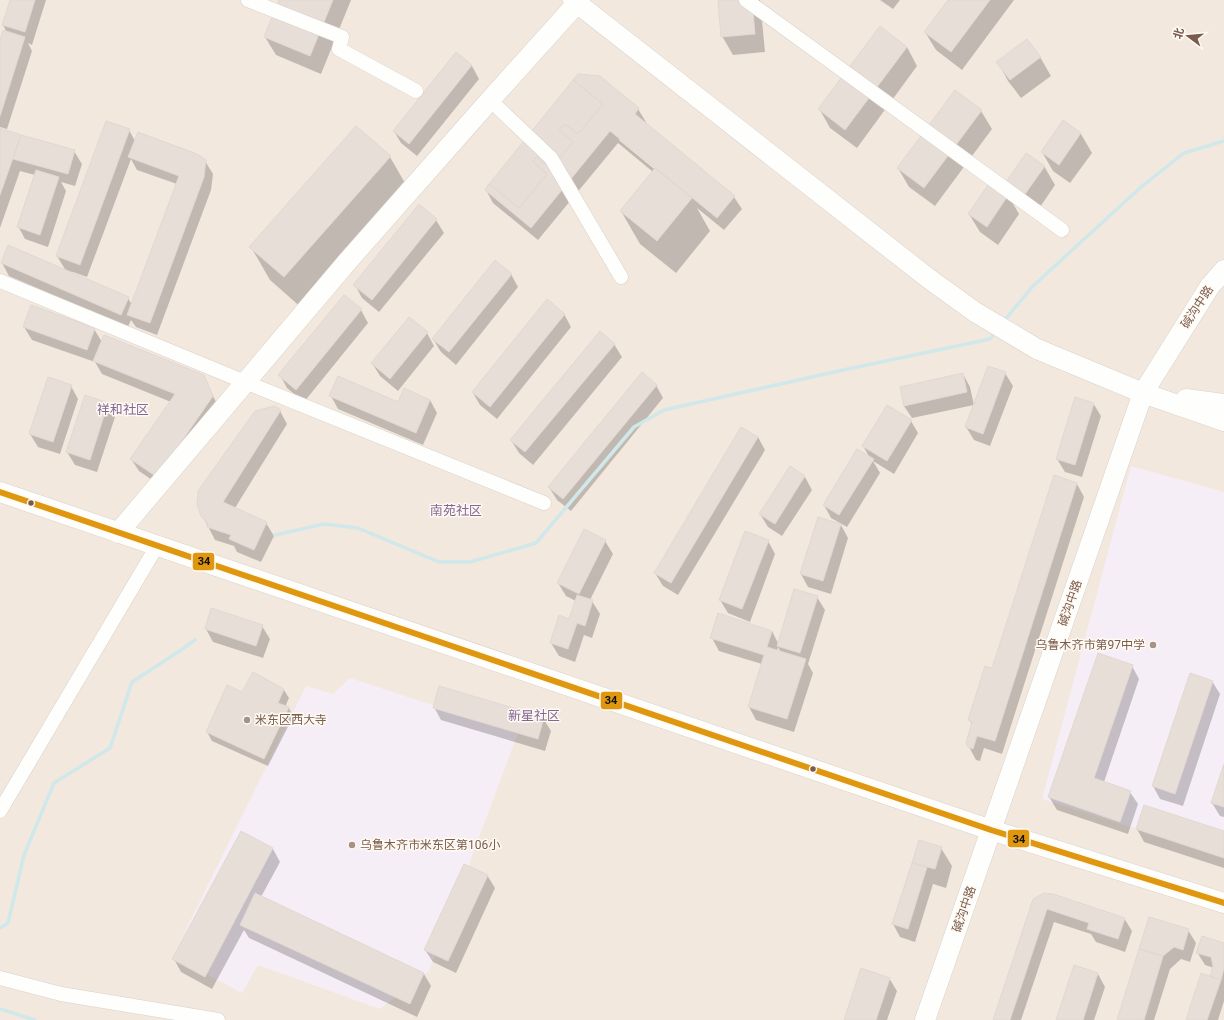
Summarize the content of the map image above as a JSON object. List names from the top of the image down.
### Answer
{
  "streets": {
    "street": ["碱沟中路"]
  },
  "districts": ["祥和社区", "南苑社区", "新星社区"],
  "places": ["乌鲁木齐市第97中学", "米东区西大寺", "乌鲁木齐市米东区第106小"],
  "lines": ["transit line 34"],
  "north": "left"
}
